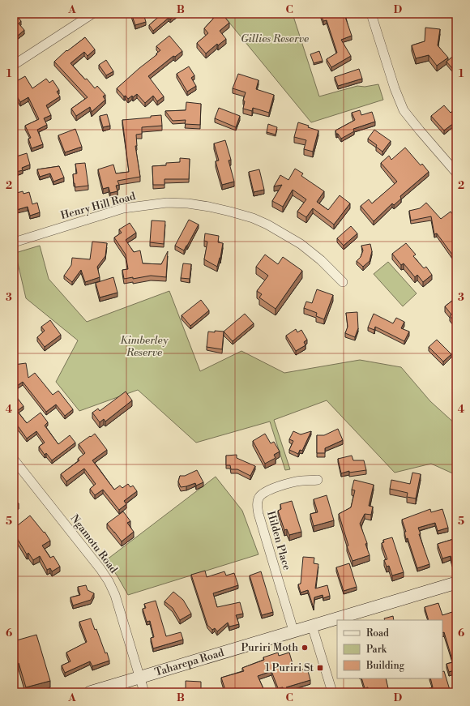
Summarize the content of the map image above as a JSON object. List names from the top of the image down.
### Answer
{
  "streets": {
    "street": [
      "Henry Hill Road",
      "Hilden Place",
      "Ngamotu Road",
      "Taharepa Road"
    ]
  },
  "crossings": [
    ["Hilden Place", "Taharepa Road"],
    ["Ngamotu Road", "Taharepa Road"]
  ],
  "parks": ["Gillies Reserve", "Kimberley Reserve"],
  "places": {
    "other": ["Puriri Moth"],
    "transit": ["1 Puriri St"]
  },
  "legend": ["Road", "Park", "Building"],
  "grid": {
    "columns": [
      "A",
      "B",
      "C",
      "D"
    ],
    "rows": [
      "1",
      "2",
      "3",
      "4",
      "5",
      "6"
    ]
  }
}
